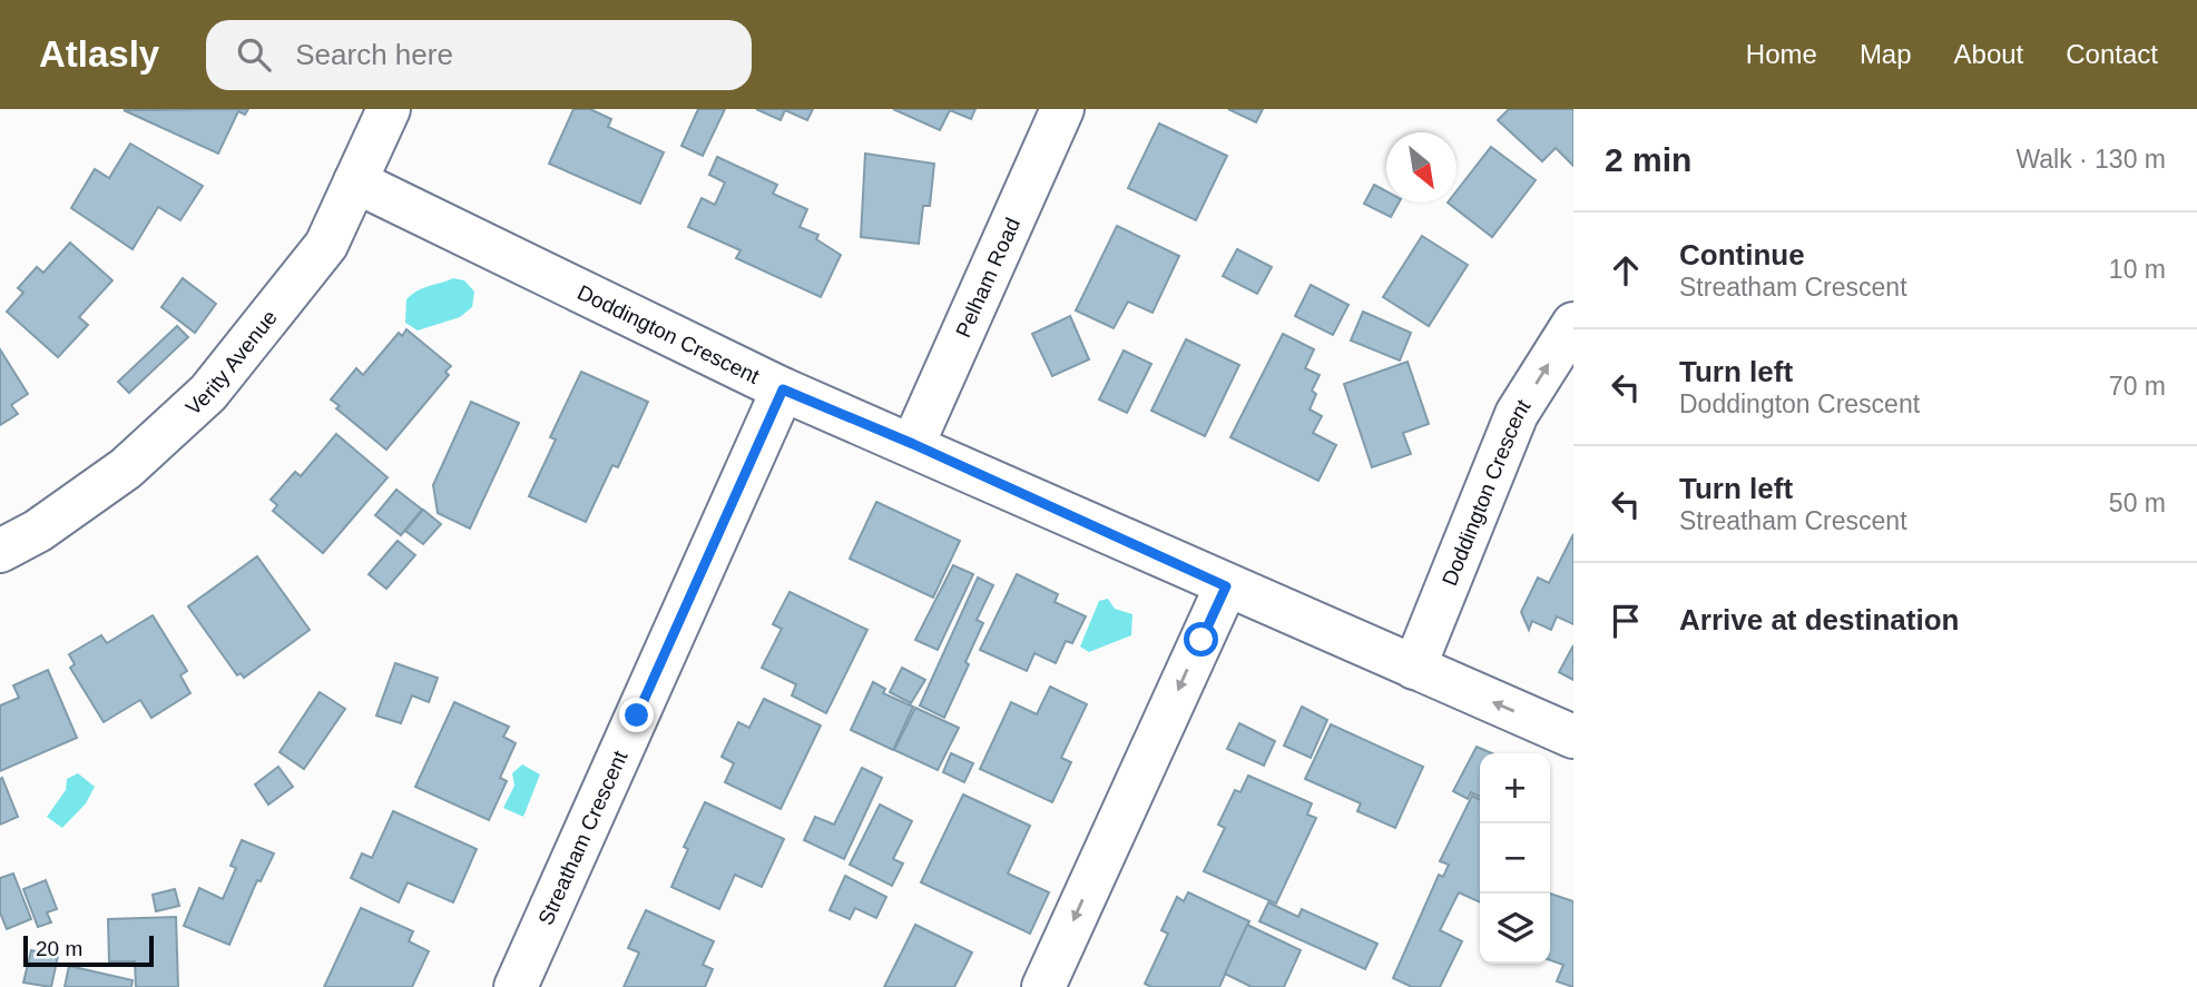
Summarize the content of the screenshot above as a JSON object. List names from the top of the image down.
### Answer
{
  "streets": {
    "street": [
      "Pelham Road",
      "Doddington Crescent",
      "Verity Avenue",
      "Streatham Crescent"
    ]
  },
  "crossings": [
    ["Pelham Road", "Doddington Crescent"],
    ["Doddington Crescent", "Verity Avenue"],
    ["Doddington Crescent", "Streatham Crescent"]
  ],
  "scale_bar": "20 m",
  "north": "bottom right",
  "page": {
    "header": "Atlasly",
    "search": "Search here",
    "nav": [
      "Home",
      "Map",
      "About",
      "Contact"
    ],
    "heading": ["2 min", "Walk · 130 m"],
    "list": [
      ["Continue", "Streatham Crescent", "10 m"],
      ["Turn left", "Doddington Crescent", "70 m"],
      ["Turn left", "Streatham Crescent", "50 m"],
      "Arrive at destination"
    ],
    "map_buttons": ["+", "−"],
    "scale": "20 m"
  }
}
